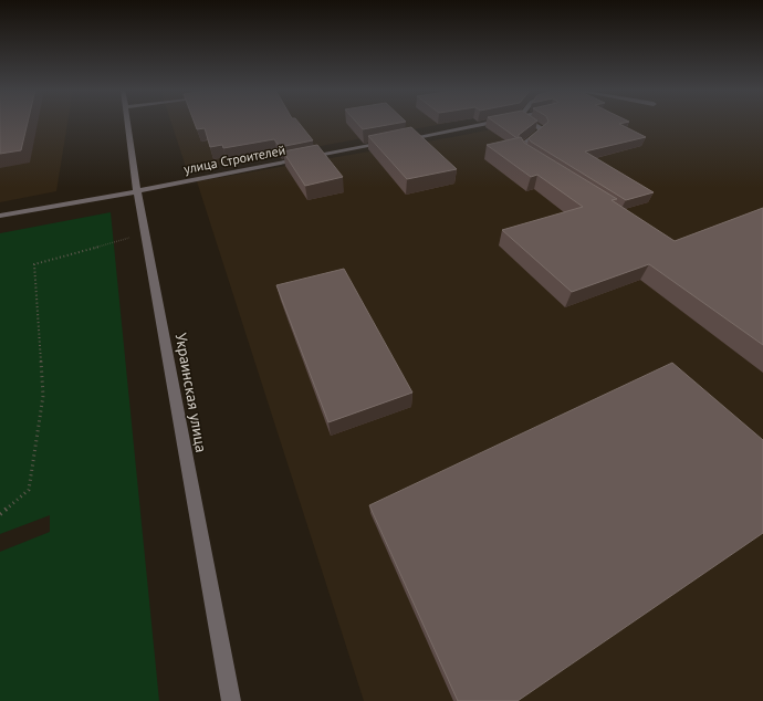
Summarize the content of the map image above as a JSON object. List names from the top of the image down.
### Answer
{
  "streets": {
    "street": ["улица Строителей", "Украинская улица"]
  },
  "crossings": [
    ["улица Строителей", "Украинская улица"]
  ]
}
